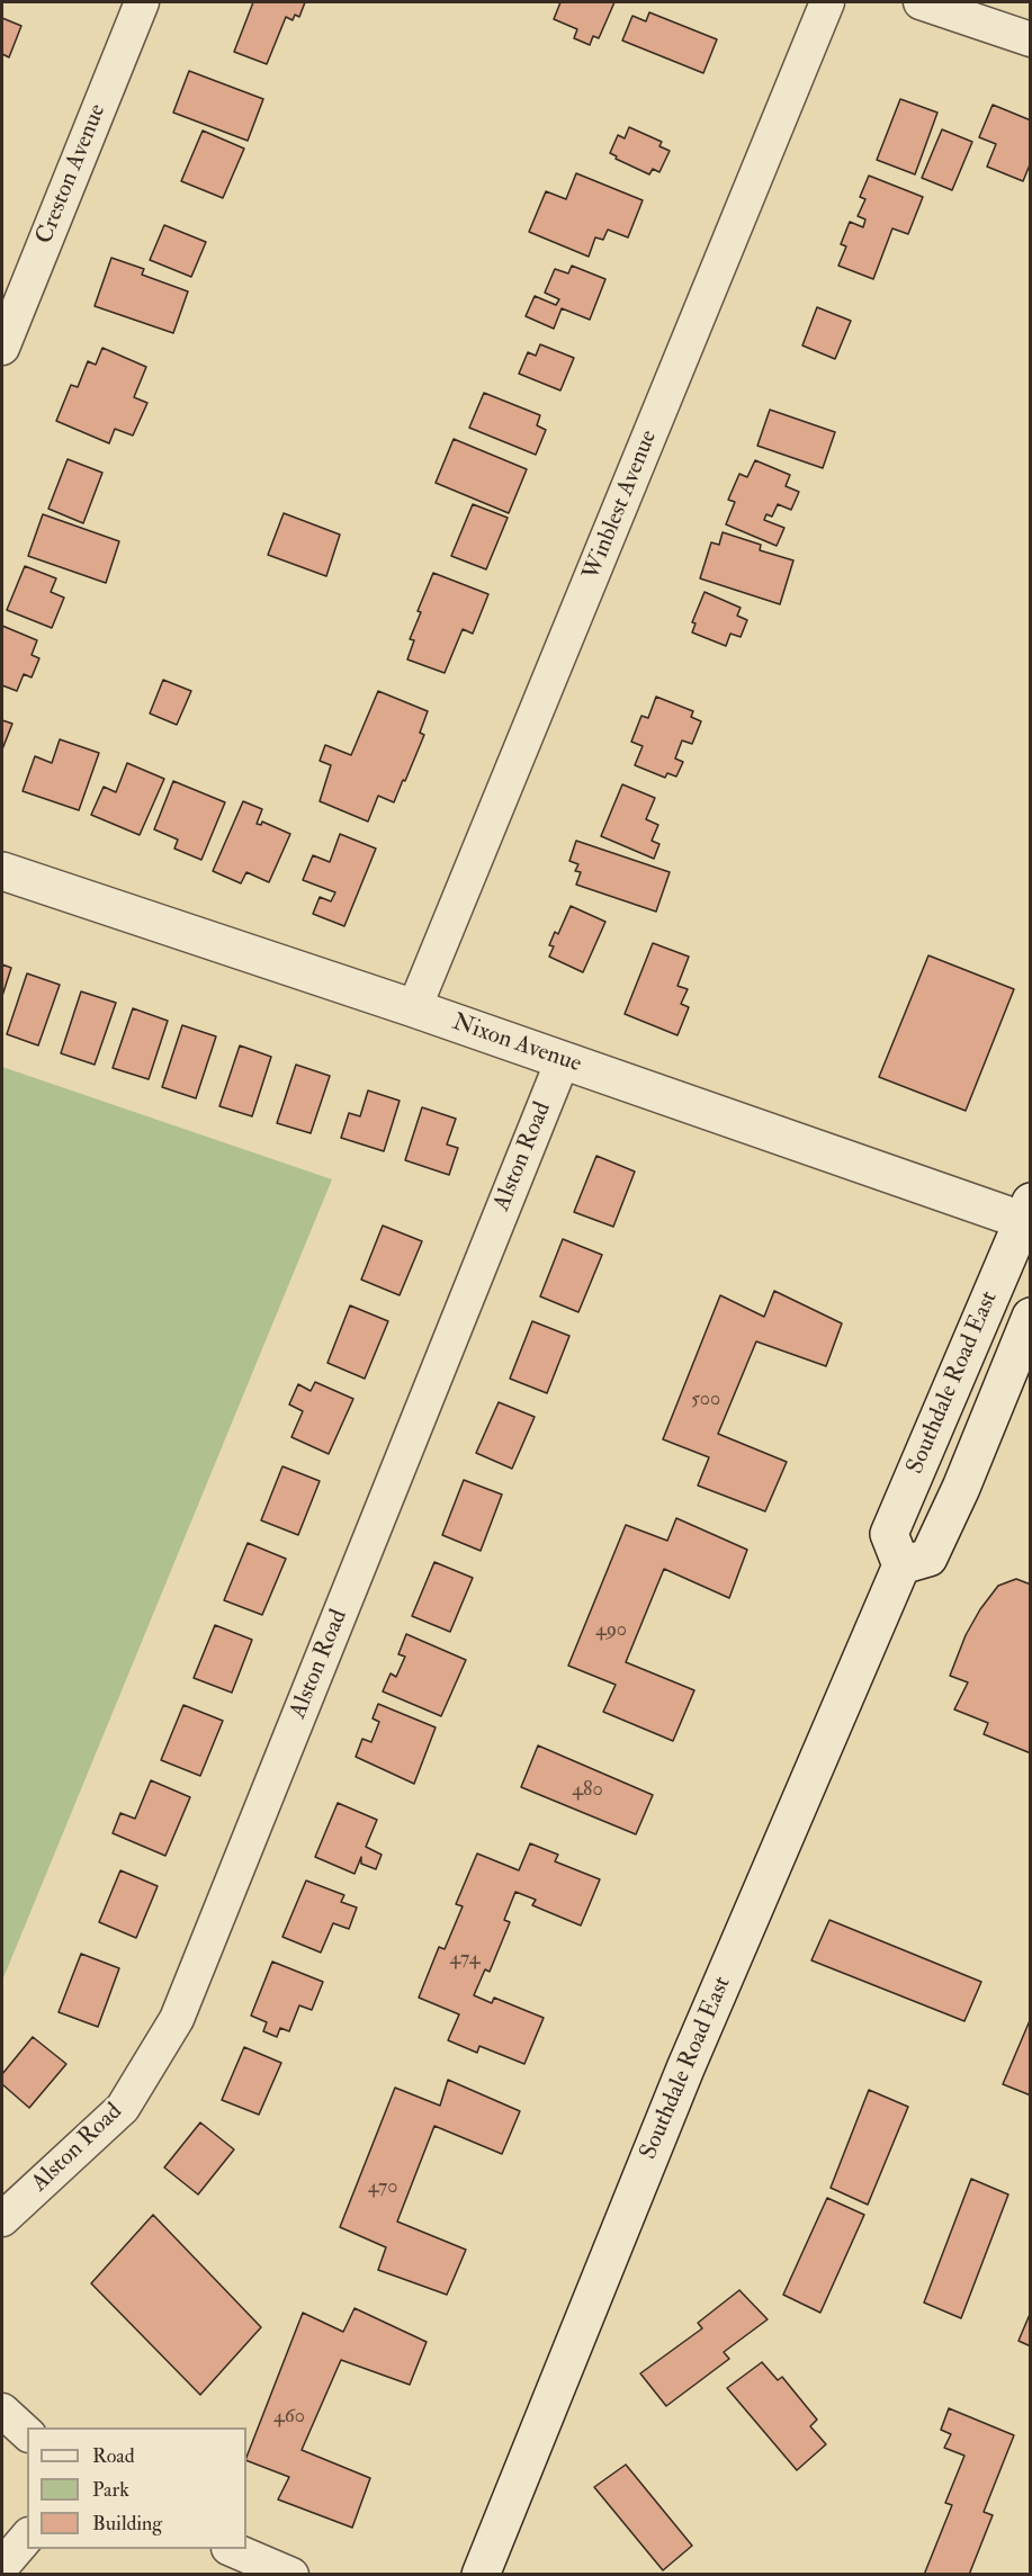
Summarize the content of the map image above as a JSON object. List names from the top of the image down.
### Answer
{
  "streets": {
    "main road": ["Nixon Avenue", "Southdale Road East"],
    "street": ["Creston Avenue", "Winblest Avenue", "Alston Road"]
  },
  "crossings": [
    ["Winblest Avenue", "Nixon Avenue"],
    ["Nixon Avenue", "Alston Road"],
    ["Nixon Avenue", "Southdale Road East"]
  ],
  "house_numbers": [
    "500",
    "490",
    "480",
    "474",
    "470",
    "460"
  ],
  "legend": ["Road", "Park", "Building"]
}
